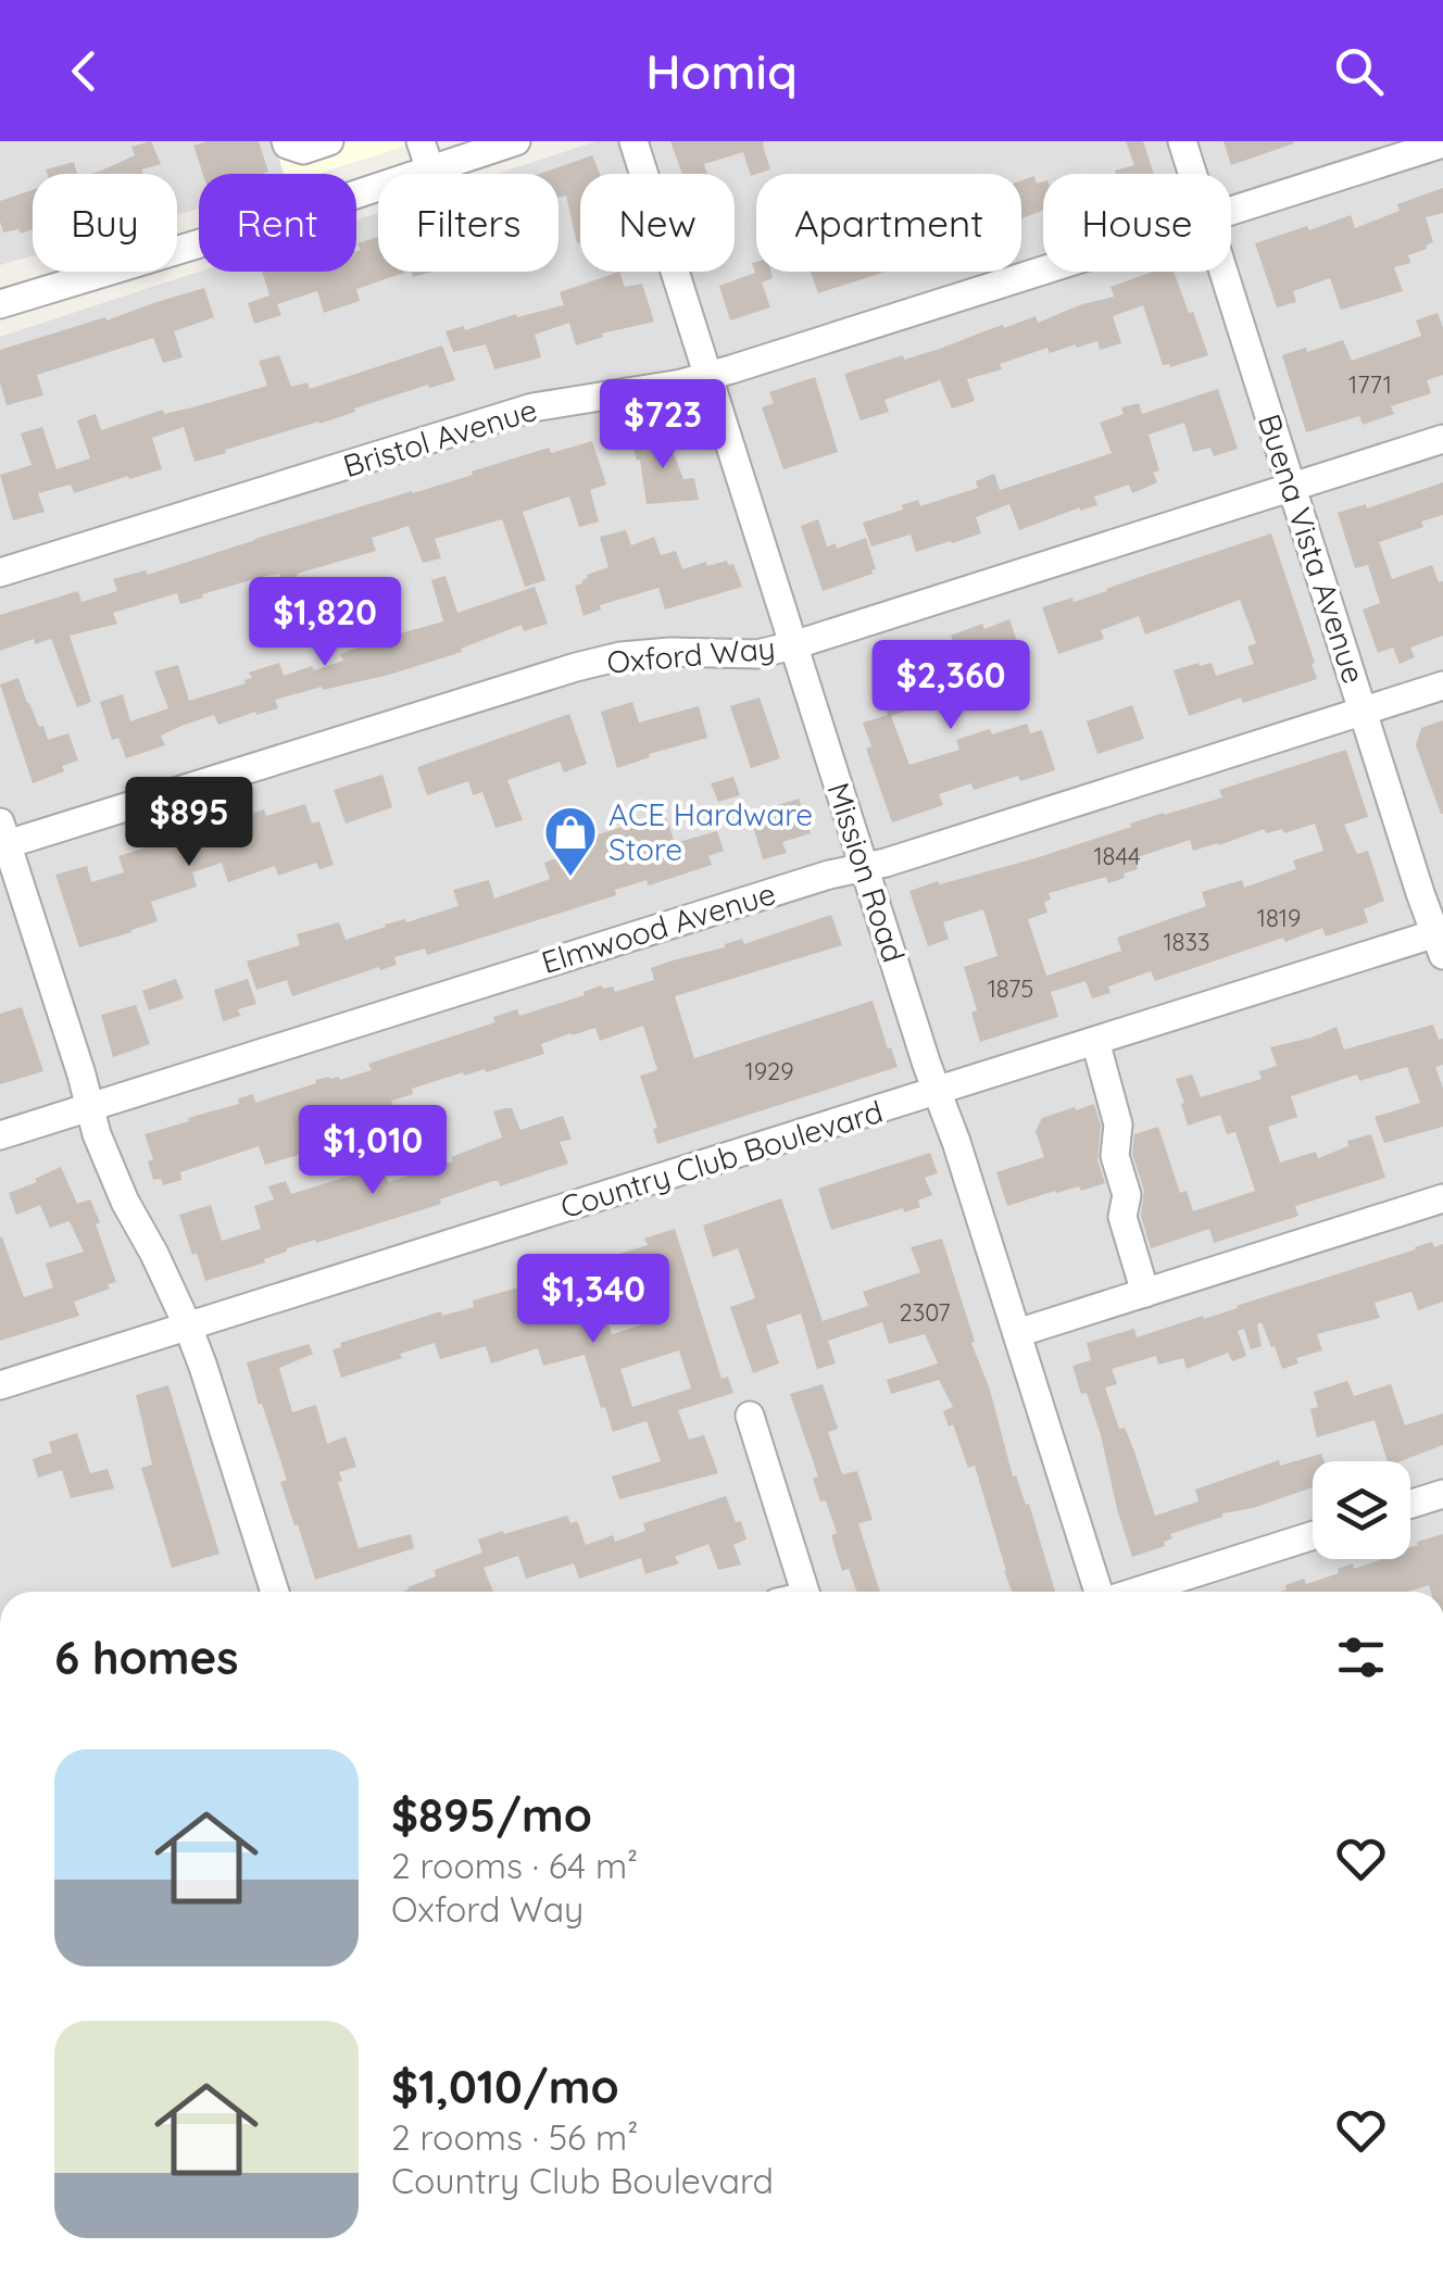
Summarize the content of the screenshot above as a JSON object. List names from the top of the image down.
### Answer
{
  "streets": {
    "street": [
      "Bristol Avenue",
      "Buena Vista Avenue",
      "Oxford Way",
      "Mission Road",
      "Elmwood Avenue",
      "Country Club Boulevard"
    ]
  },
  "crossings": [
    ["Bristol Avenue", "Mission Road"],
    ["Buena Vista Avenue", "Oxford Way"],
    ["Buena Vista Avenue", "Elmwood Avenue"],
    ["Buena Vista Avenue", "Country Club Boulevard"],
    ["Oxford Way", "Mission Road"],
    ["Mission Road", "Elmwood Avenue"],
    ["Mission Road", "Country Club Boulevard"]
  ],
  "places": {
    "shop": ["ACE Hardware Store"]
  },
  "house_numbers": [
    "1771",
    "1844",
    "1819",
    "1833",
    "1875",
    "1929",
    "2307"
  ],
  "page": {
    "header": "Homiq",
    "chip": [
      "Buy",
      "Rent",
      "Filters",
      "New",
      "Apartment",
      "House"
    ],
    "price": [
      "$723",
      "$1,820",
      "$2,360",
      "$895",
      "$1,010",
      "$1,340"
    ],
    "heading": "6 homes",
    "list": [
      {
        "name": "$895/mo",
        "note": "2 rooms · 64 m² · Oxford Way"
      },
      {
        "name": "$1,010/mo",
        "note": "2 rooms · 56 m² · Country Club Boulevard"
      }
    ]
  }
}
